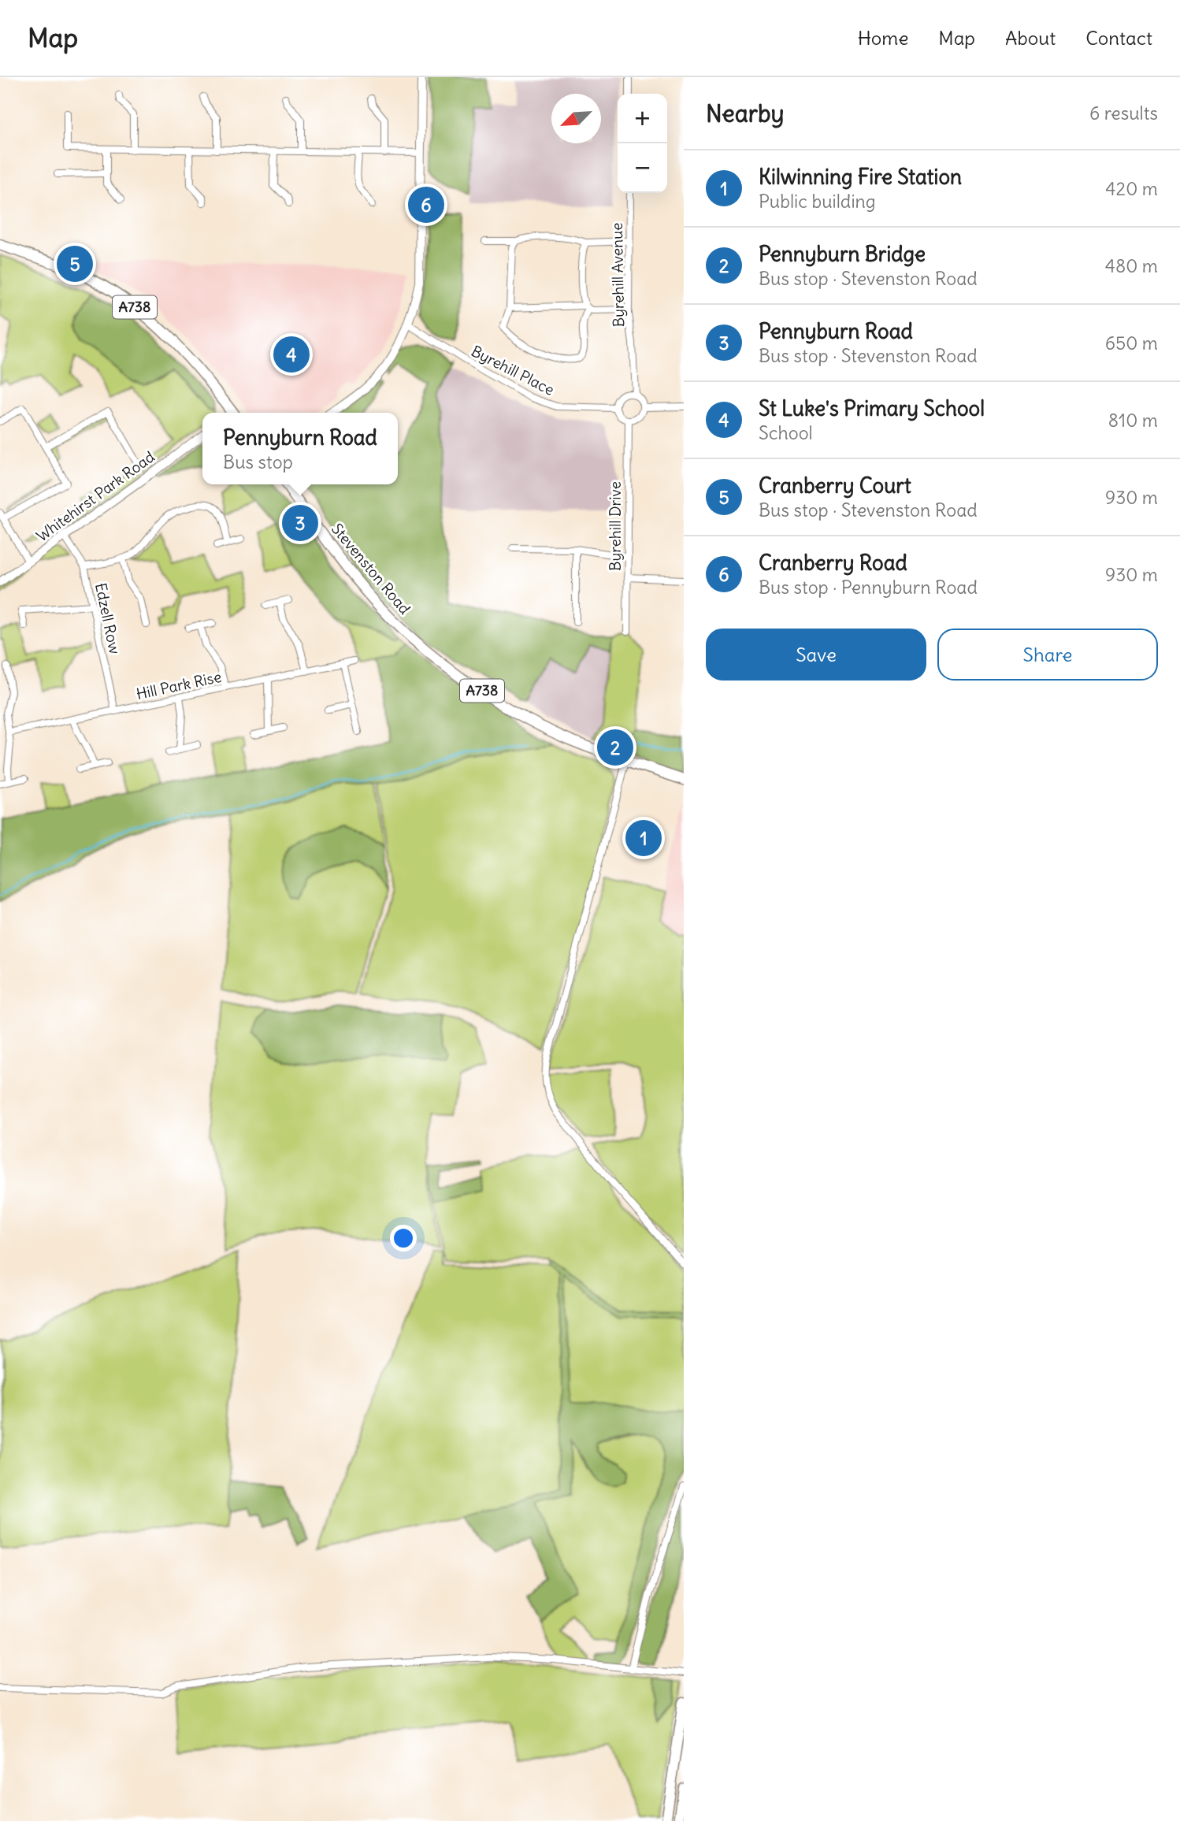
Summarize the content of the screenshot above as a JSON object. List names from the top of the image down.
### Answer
{
  "streets": {
    "highway": ["A738", "Stevenston Road"],
    "street": [
      "Byrehill Avenue",
      "Byrehill Place",
      "Whitehirst Park Road",
      "Byrehill Drive",
      "Edzell Row",
      "Hill Park Rise"
    ]
  },
  "crossings": [
    ["Byrehill Avenue", "Byrehill Place"],
    ["Byrehill Avenue", "Byrehill Drive"],
    ["Byrehill Place", "Byrehill Drive"],
    ["Whitehirst Park Road", "Edzell Row"],
    ["Edzell Row", "Hill Park Rise"]
  ],
  "north": "bottom left",
  "page": {
    "header": "Map",
    "nav": [
      "Home",
      "Map",
      "About",
      "Contact"
    ],
    "heading": ["Nearby", "6 results"],
    "map_buttons": ["+", "−"],
    "list": [
      {
        "mark": "1",
        "name": "Kilwinning Fire Station",
        "note": "Public building",
        "value": "420 m"
      },
      {
        "mark": "2",
        "name": "Pennyburn Bridge",
        "note": "Bus stop · Stevenston Road",
        "value": "480 m"
      },
      {
        "mark": "3",
        "name": "Pennyburn Road",
        "note": "Bus stop · Stevenston Road",
        "value": "650 m"
      },
      {
        "mark": "4",
        "name": "St Luke's Primary School",
        "note": "School",
        "value": "810 m"
      },
      {
        "mark": "5",
        "name": "Cranberry Court",
        "note": "Bus stop · Stevenston Road",
        "value": "930 m"
      },
      {
        "mark": "6",
        "name": "Cranberry Road",
        "note": "Bus stop · Pennyburn Road",
        "value": "930 m"
      }
    ],
    "pins": [
      "6",
      "5",
      "4",
      "3",
      "2",
      "1"
    ],
    "popup": ["Pennyburn Road", "Bus stop"],
    "buttons": ["Save", "Share"]
  }
}
